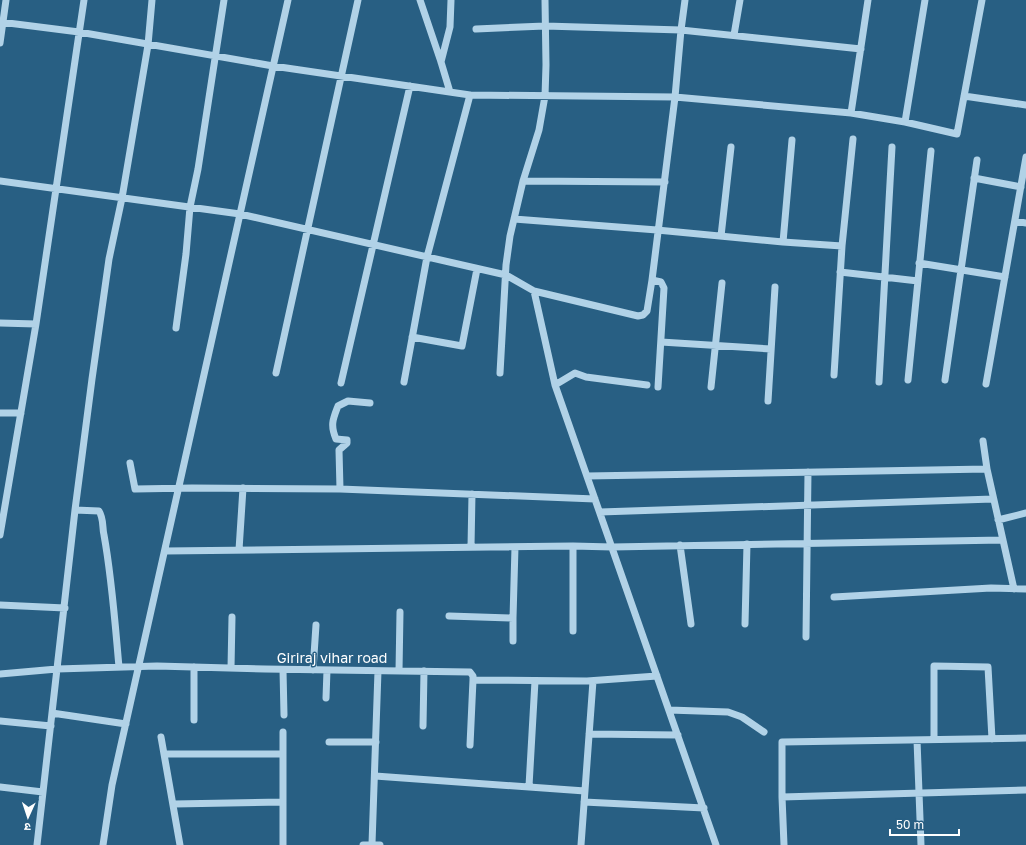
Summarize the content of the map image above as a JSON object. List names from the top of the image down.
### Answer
{
  "streets": {
    "street": ["Giriraj vihar road"]
  },
  "scale_bar": "50 m",
  "north": "bottom"
}
